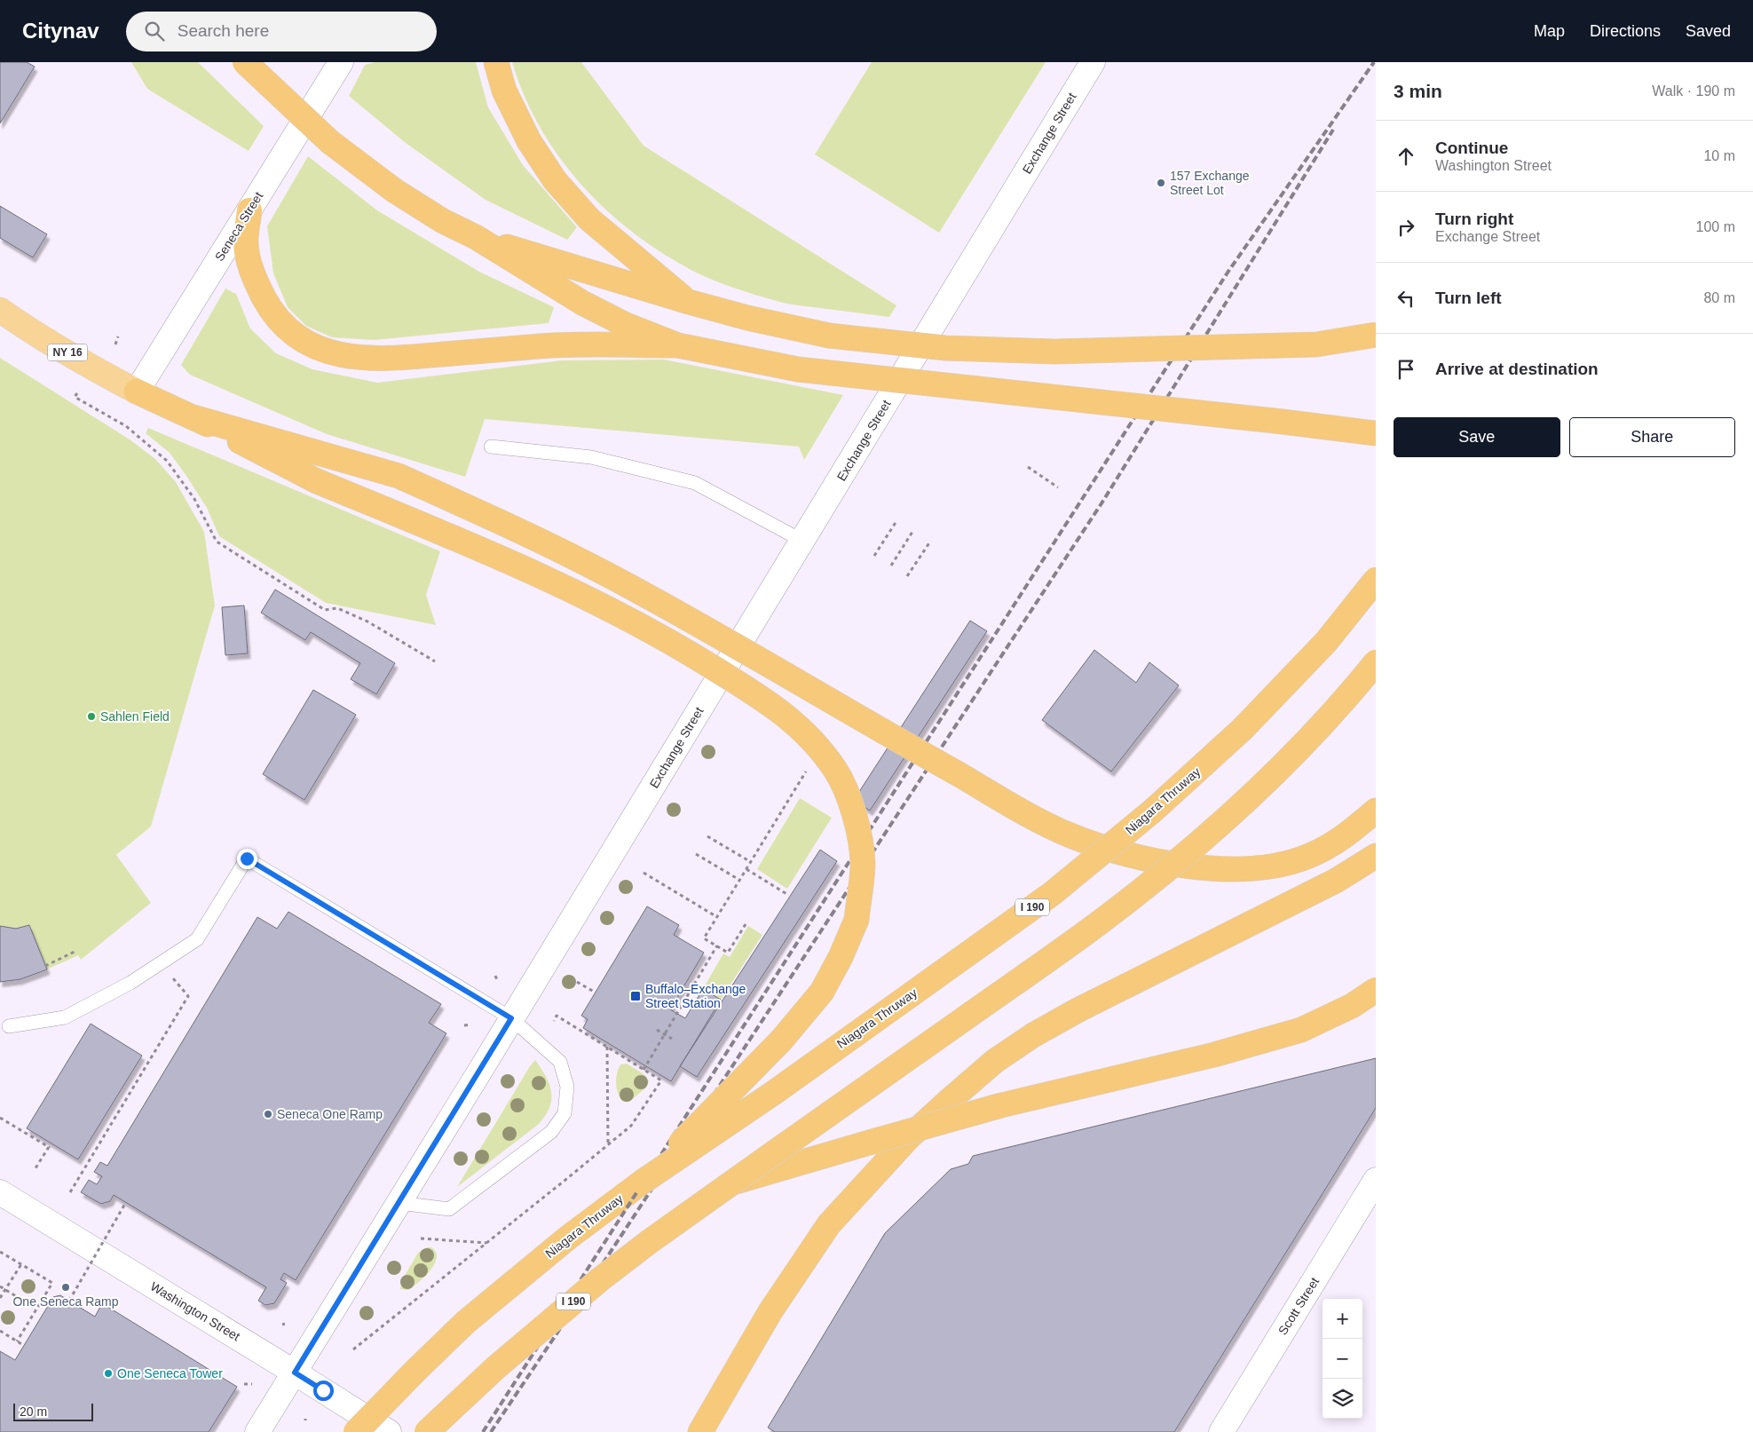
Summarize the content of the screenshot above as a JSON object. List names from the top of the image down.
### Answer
{
  "streets": {
    "highway": ["NY 16", "Niagara Thruway", "I 190"],
    "street": [
      "Exchange Street",
      "Seneca Street",
      "Scott Street",
      "Washington Street"
    ]
  },
  "crossings": [
    ["Exchange Street", "Washington Street"],
    ["Seneca Street", "NY 16"]
  ],
  "places": {
    "other": [
      "157 Exchange Street Lot",
      "Sahlen Field",
      "Seneca One Ramp",
      "One Seneca Ramp",
      "One Seneca Tower"
    ],
    "transit": ["Buffalo–Exchange Street Station"]
  },
  "scale_bar": "20 m",
  "page": {
    "header": "Citynav",
    "search": "Search here",
    "nav": ["Map", "Directions", "Saved"],
    "heading": ["3 min", "Walk · 190 m"],
    "list": [
      ["Continue", "Washington Street", "10 m"],
      ["Turn right", "Exchange Street", "100 m"],
      ["Turn left", "80 m"],
      "Arrive at destination"
    ],
    "buttons": ["Save", "Share"],
    "map_buttons": ["+", "−"],
    "scale": "20 m"
  }
}
